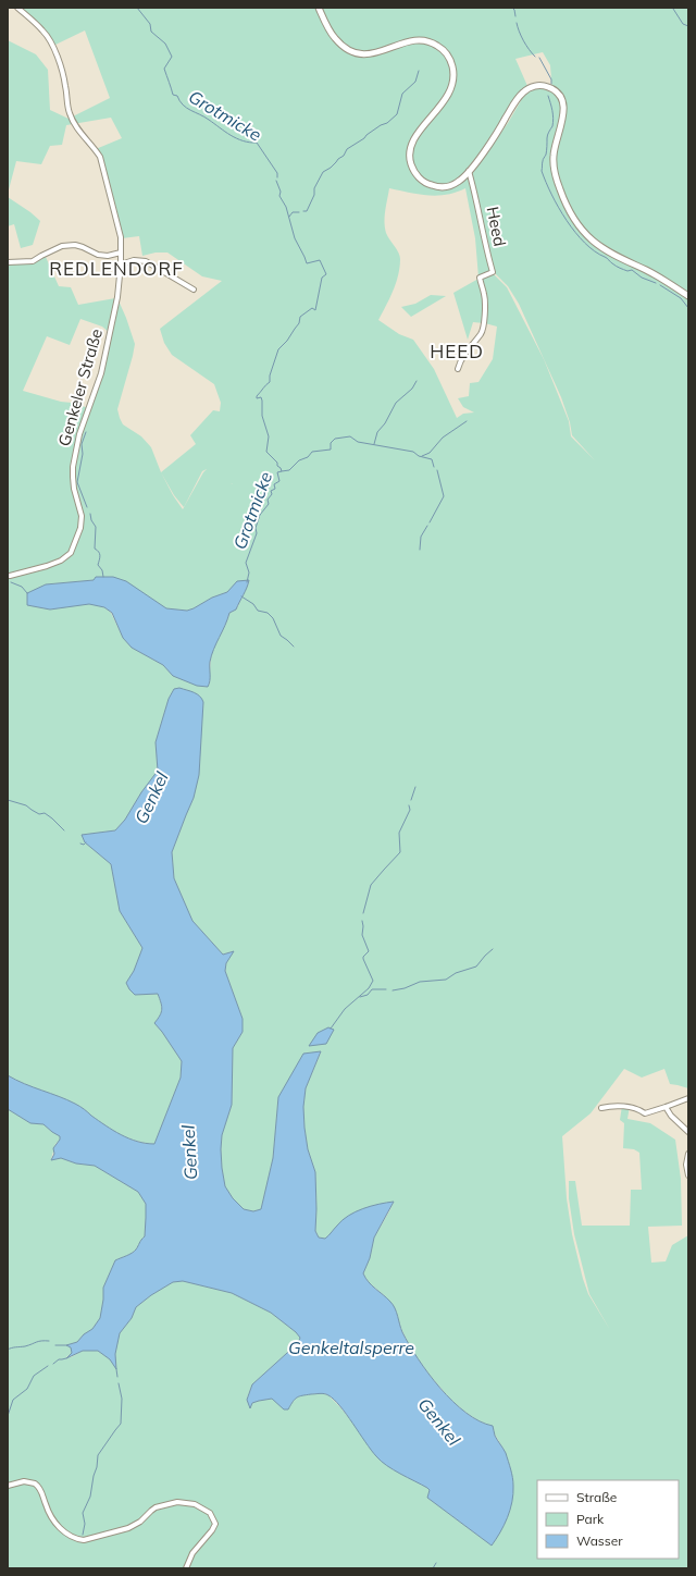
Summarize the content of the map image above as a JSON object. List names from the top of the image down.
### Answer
{
  "streets": {
    "street": ["Heed", "Genkeler Straße"]
  },
  "districts": ["REDLENDORF", "HEED"],
  "water": ["Grotmicke", "Genkel", "Genkeltalsperre"],
  "legend": ["Straße", "Park", "Wasser"]
}
